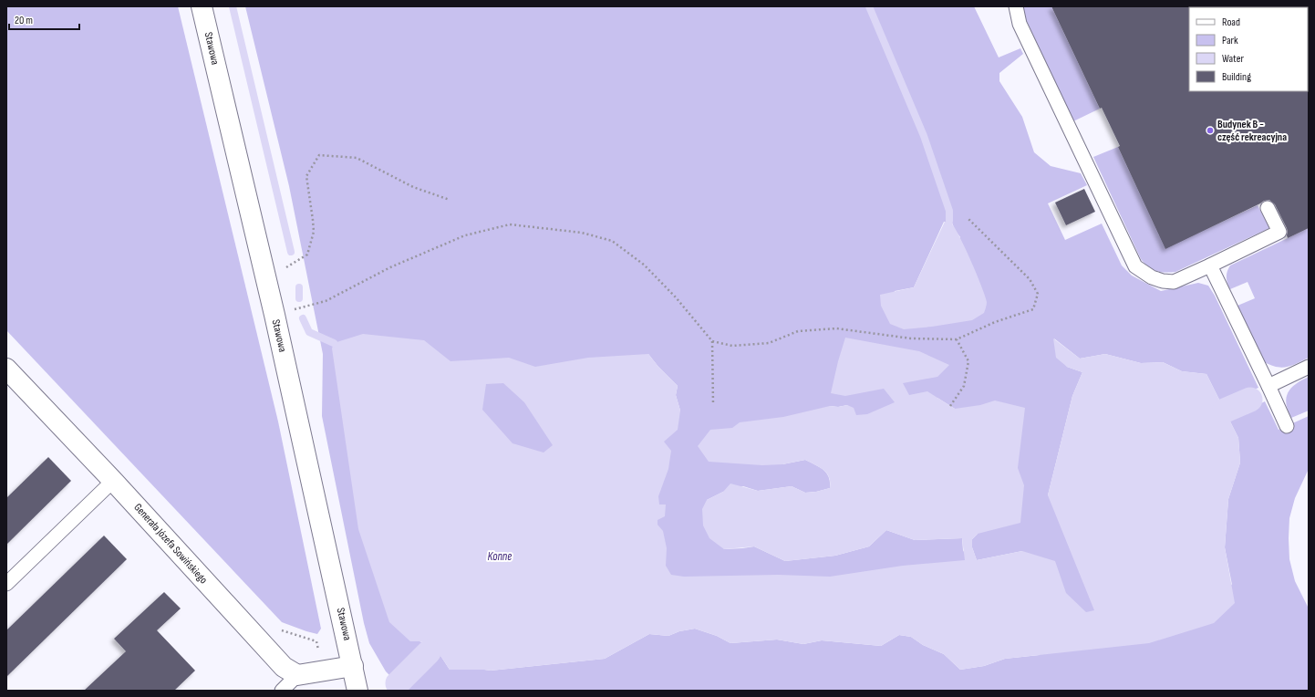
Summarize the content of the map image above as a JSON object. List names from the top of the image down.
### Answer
{
  "streets": {
    "street": ["Stawowa", "Generała Józefa Sowińskiego"]
  },
  "water": ["Konne"],
  "places": ["Budynek B - część rekreacyjna"],
  "legend": [
    "Road",
    "Park",
    "Water",
    "Building"
  ],
  "scale_bar": "20 m"
}
